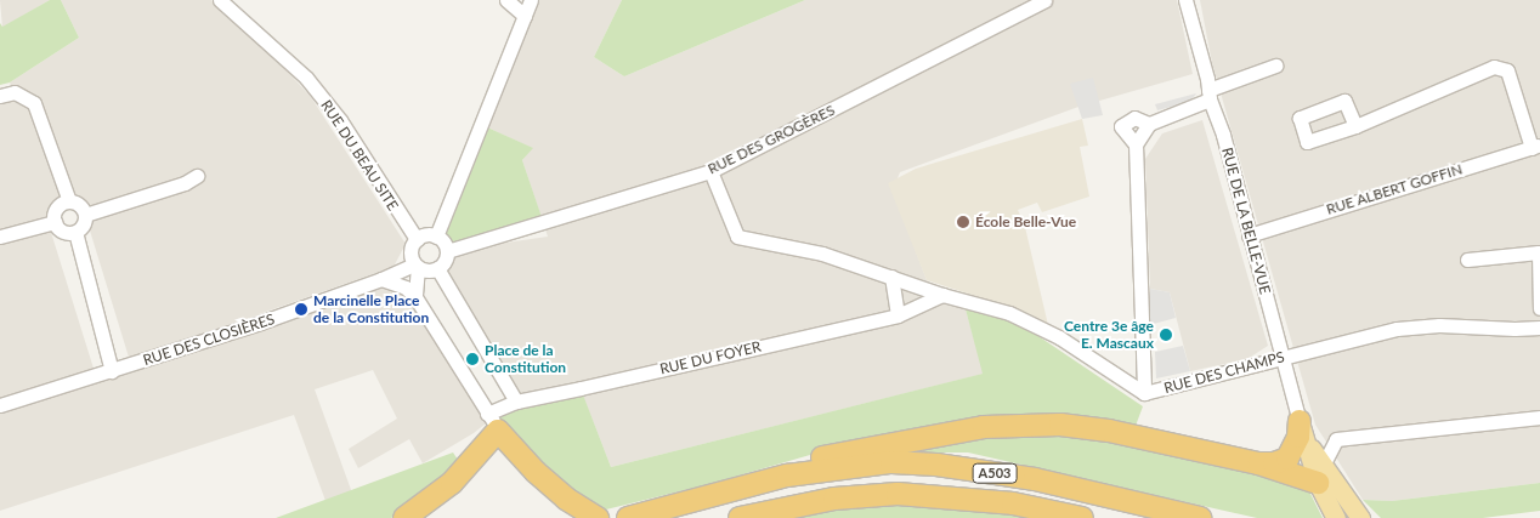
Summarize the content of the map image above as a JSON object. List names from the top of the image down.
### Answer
{
  "streets": {
    "highway": ["A503"],
    "main road": ["RUE DE LA BELLE-VUE"],
    "street": [
      "RUE DES GROGÈRES",
      "RUE DU BEAU SITE",
      "RUE ALBERT GOFFIN",
      "RUE DES CLOSIÈRES",
      "RUE DU FOYER",
      "RUE DES CHAMPS"
    ]
  },
  "crossings": [
    ["RUE DES GROGÈRES", "RUE DU BEAU SITE"],
    ["RUE DES GROGÈRES", "RUE DES CLOSIÈRES"],
    ["RUE DES GROGÈRES", "RUE DES CHAMPS"],
    ["RUE DU BEAU SITE", "RUE DES CLOSIÈRES"],
    ["RUE ALBERT GOFFIN", "RUE DE LA BELLE-VUE"],
    ["RUE DE LA BELLE-VUE", "RUE DES CHAMPS"]
  ],
  "places": [
    "École Belle-Vue",
    "Marcinelle Place de la Constitution",
    "Centre 3e âge E. Mascaux",
    "Place de la Constitution"
  ]
}
